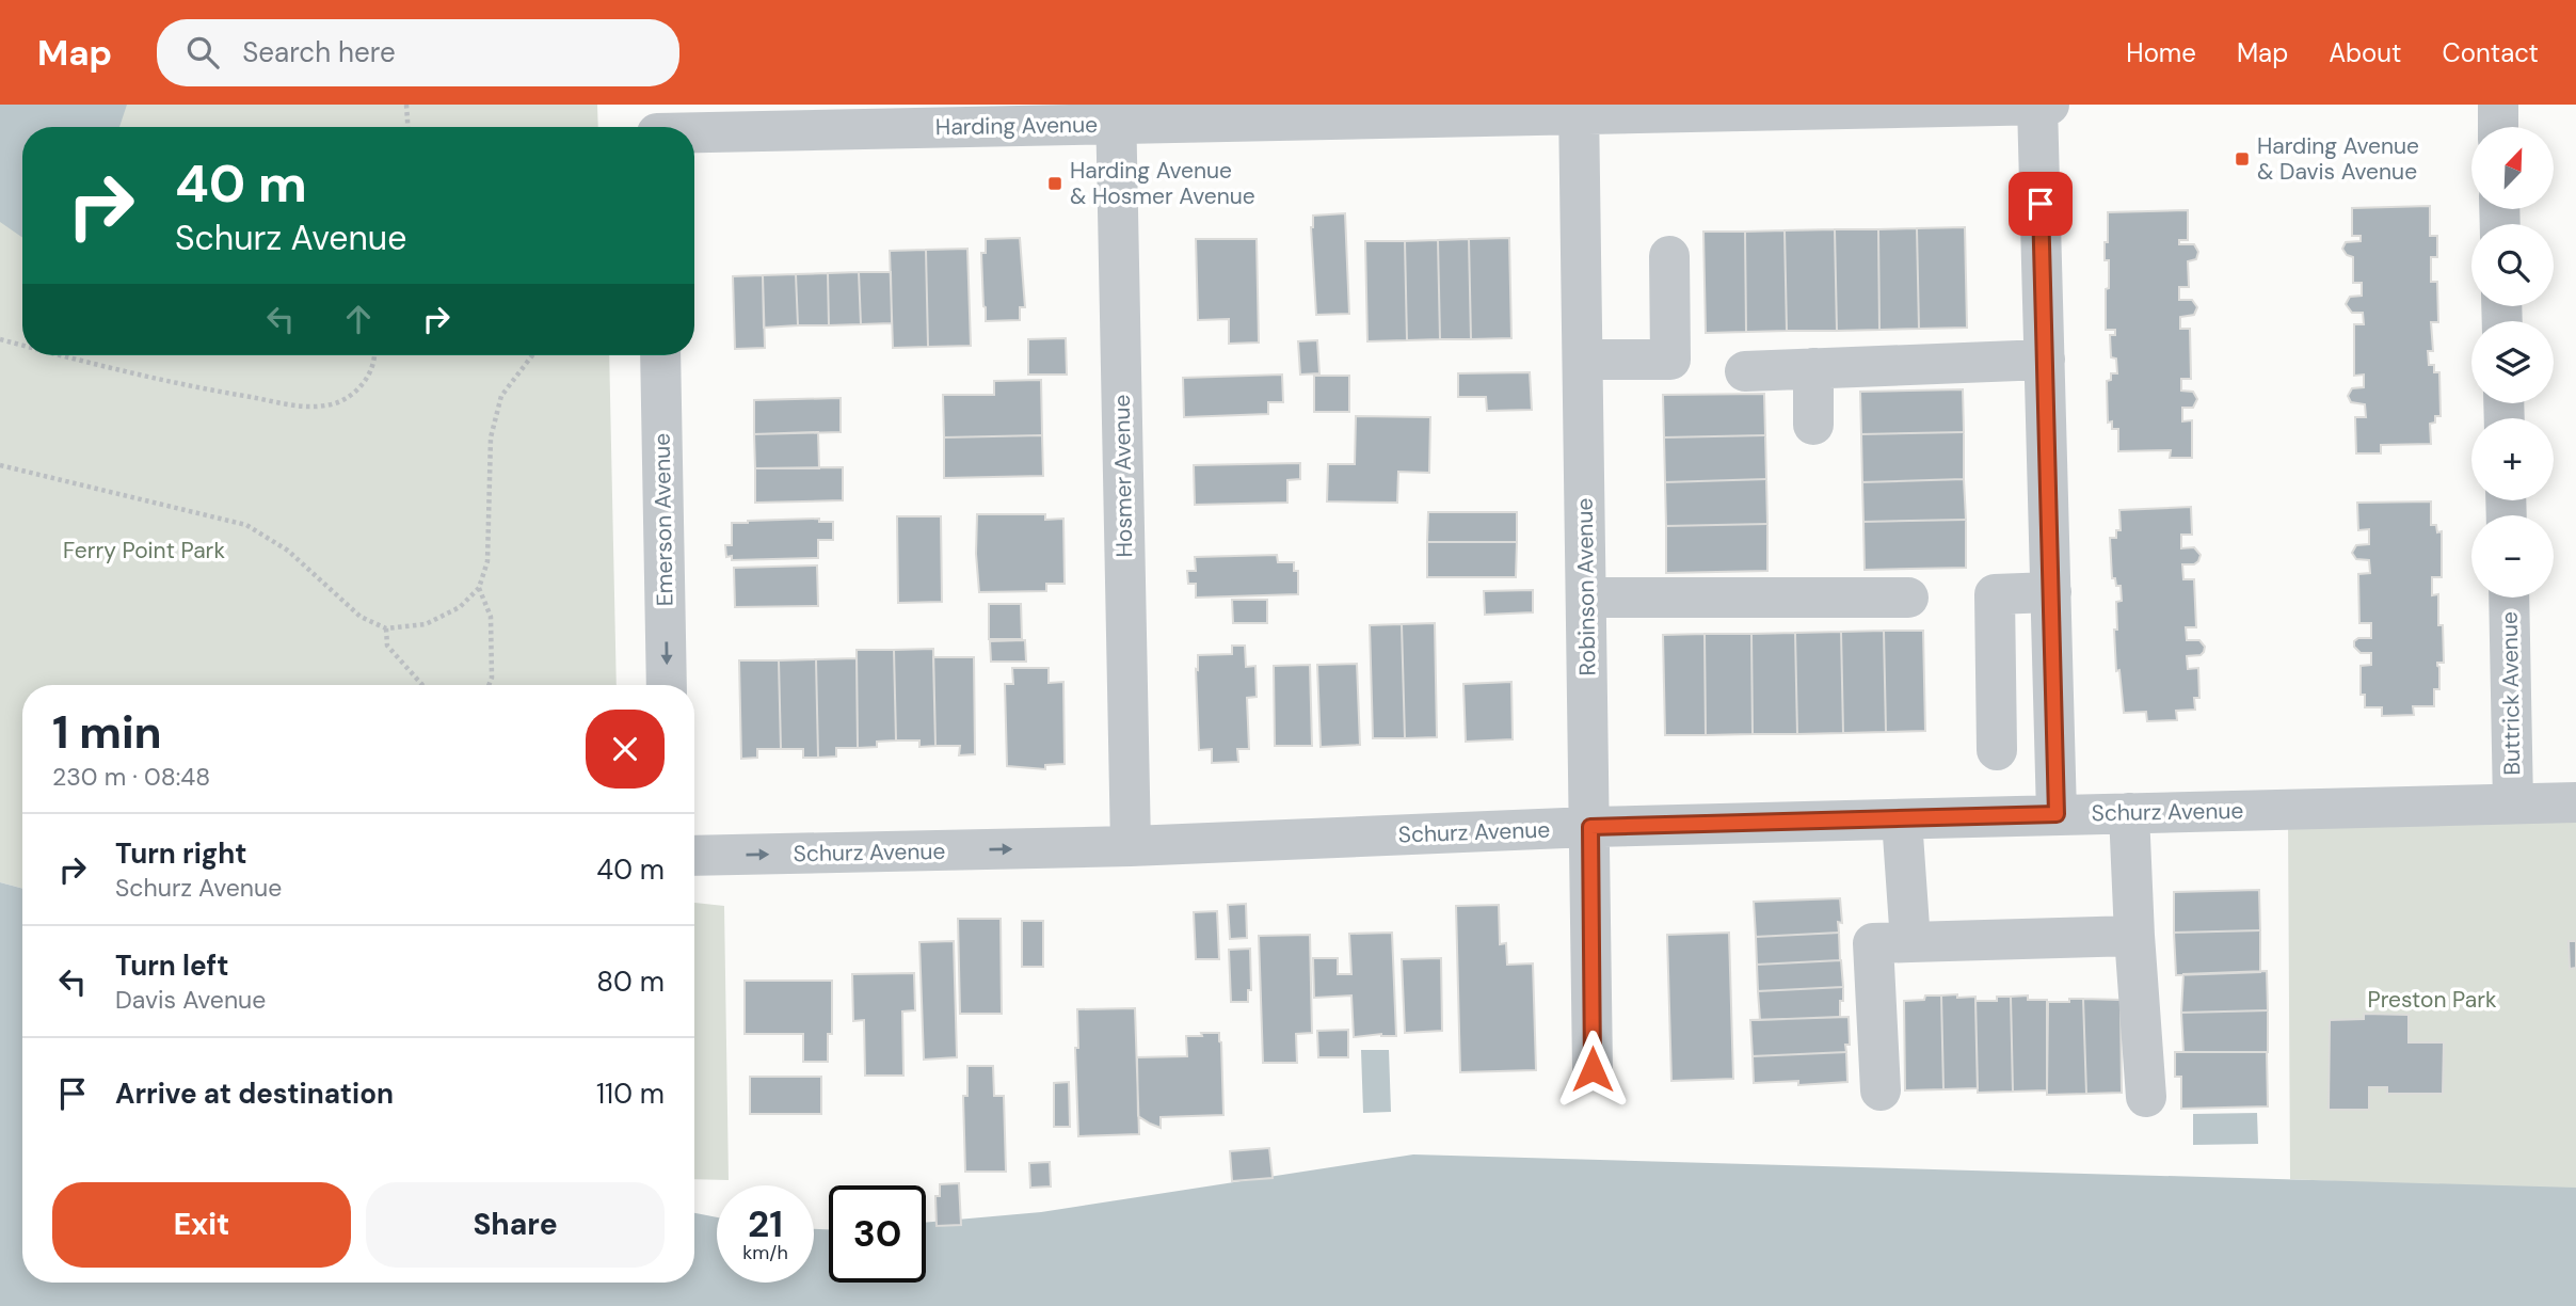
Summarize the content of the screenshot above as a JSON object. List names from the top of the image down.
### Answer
{
  "streets": {
    "street": [
      "Harding Avenue",
      "Hosmer Avenue",
      "Emerson Avenue",
      "Robinson Avenue",
      "Buttrick Avenue",
      "Schurz Avenue"
    ]
  },
  "crossings": [
    ["Harding Avenue", "Hosmer Avenue"],
    ["Harding Avenue", "Robinson Avenue"],
    ["Hosmer Avenue", "Schurz Avenue"],
    ["Robinson Avenue", "Schurz Avenue"],
    ["Buttrick Avenue", "Schurz Avenue"]
  ],
  "one_way": ["Emerson Avenue"],
  "parks": ["Ferry Point Park", "Preston Park"],
  "places": {
    "transit": ["Harding Avenue & Davis Avenue", "Harding Avenue & Hosmer Avenue"]
  },
  "north": "top right",
  "page": {
    "header": "Map",
    "search": "Search here",
    "nav": [
      "Home",
      "Map",
      "About",
      "Contact"
    ],
    "map_buttons": ["+", "−"],
    "turn": ["40 m", "Schurz Avenue"],
    "heading": ["1 min", "230 m · 08:48"],
    "list": [
      {
        "name": "Turn right",
        "note": "Schurz Avenue",
        "value": "40 m"
      },
      {
        "name": "Turn left",
        "note": "Davis Avenue",
        "value": "80 m"
      },
      {
        "name": "Arrive at destination",
        "value": "110 m"
      }
    ],
    "buttons": ["Exit", "Share"],
    "speed": "21 km/h",
    "limit": "30"
  }
}
